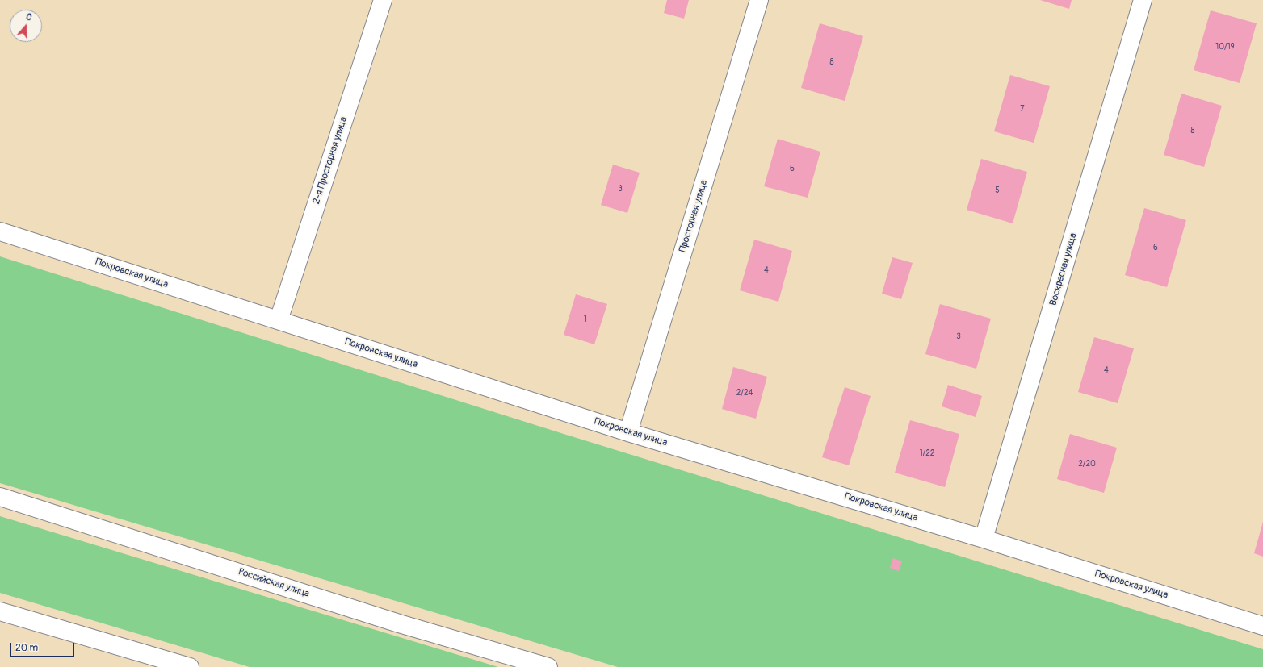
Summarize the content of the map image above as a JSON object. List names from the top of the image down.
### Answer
{
  "streets": {
    "street": [
      "2-я Просторная улица",
      "Просторная улица",
      "Воскресная улица",
      "Покровская улица",
      "Российская улица"
    ]
  },
  "crossings": [
    ["2-я Просторная улица", "Покровская улица"],
    ["Просторная улица", "Покровская улица"],
    ["Воскресная улица", "Покровская улица"]
  ],
  "house_numbers": [
    "10/19",
    "8",
    "7",
    "8",
    "6",
    "3",
    "5",
    "6",
    "4",
    "1",
    "3",
    "4",
    "2/24",
    "1/22",
    "2/20"
  ],
  "scale_bar": "20 m",
  "north": "top"
}
